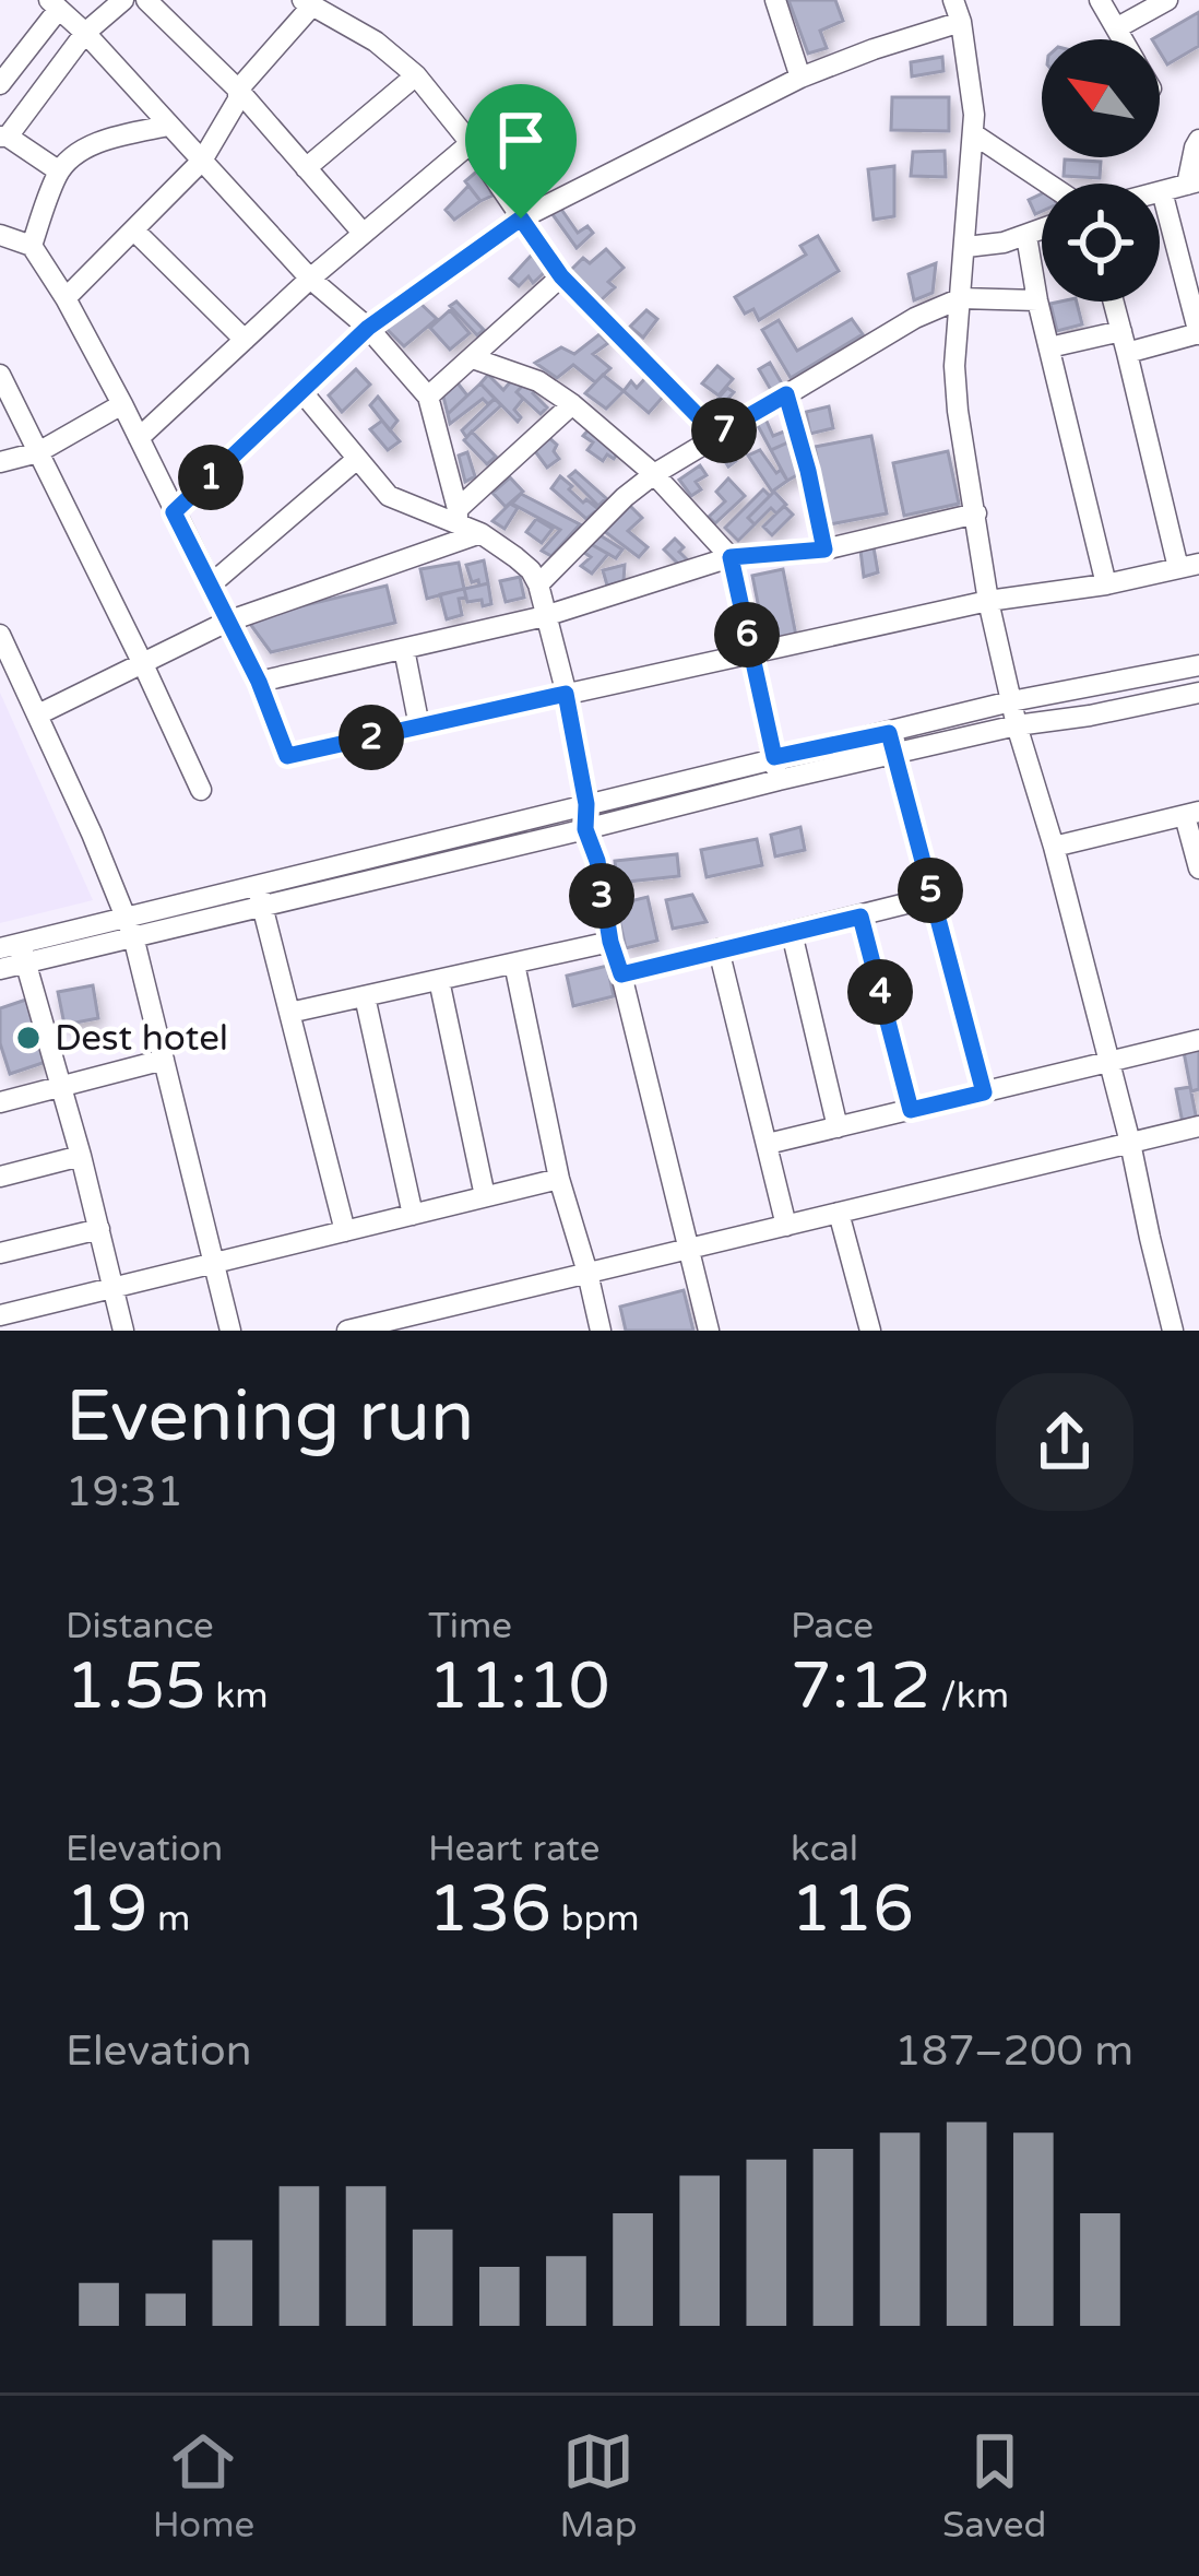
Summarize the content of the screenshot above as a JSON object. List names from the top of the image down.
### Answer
{
  "places": ["Dest hotel"],
  "north": "top left",
  "page": {
    "pins": [
      "7",
      "1",
      "6",
      "2",
      "5",
      "3",
      "4"
    ],
    "heading": ["Evening run", "19:31"],
    "stats": [
      ["Distance", "1.55 km"],
      ["Time", "11:10"],
      ["Pace", "7:12 /km"],
      ["Elevation", "19 m"],
      ["Heart rate", "136 bpm"],
      ["kcal", "116"]
    ],
    "chart": ["Elevation", "187–200 m"],
    "tabs": ["Home", "Map", "Saved"]
  }
}
